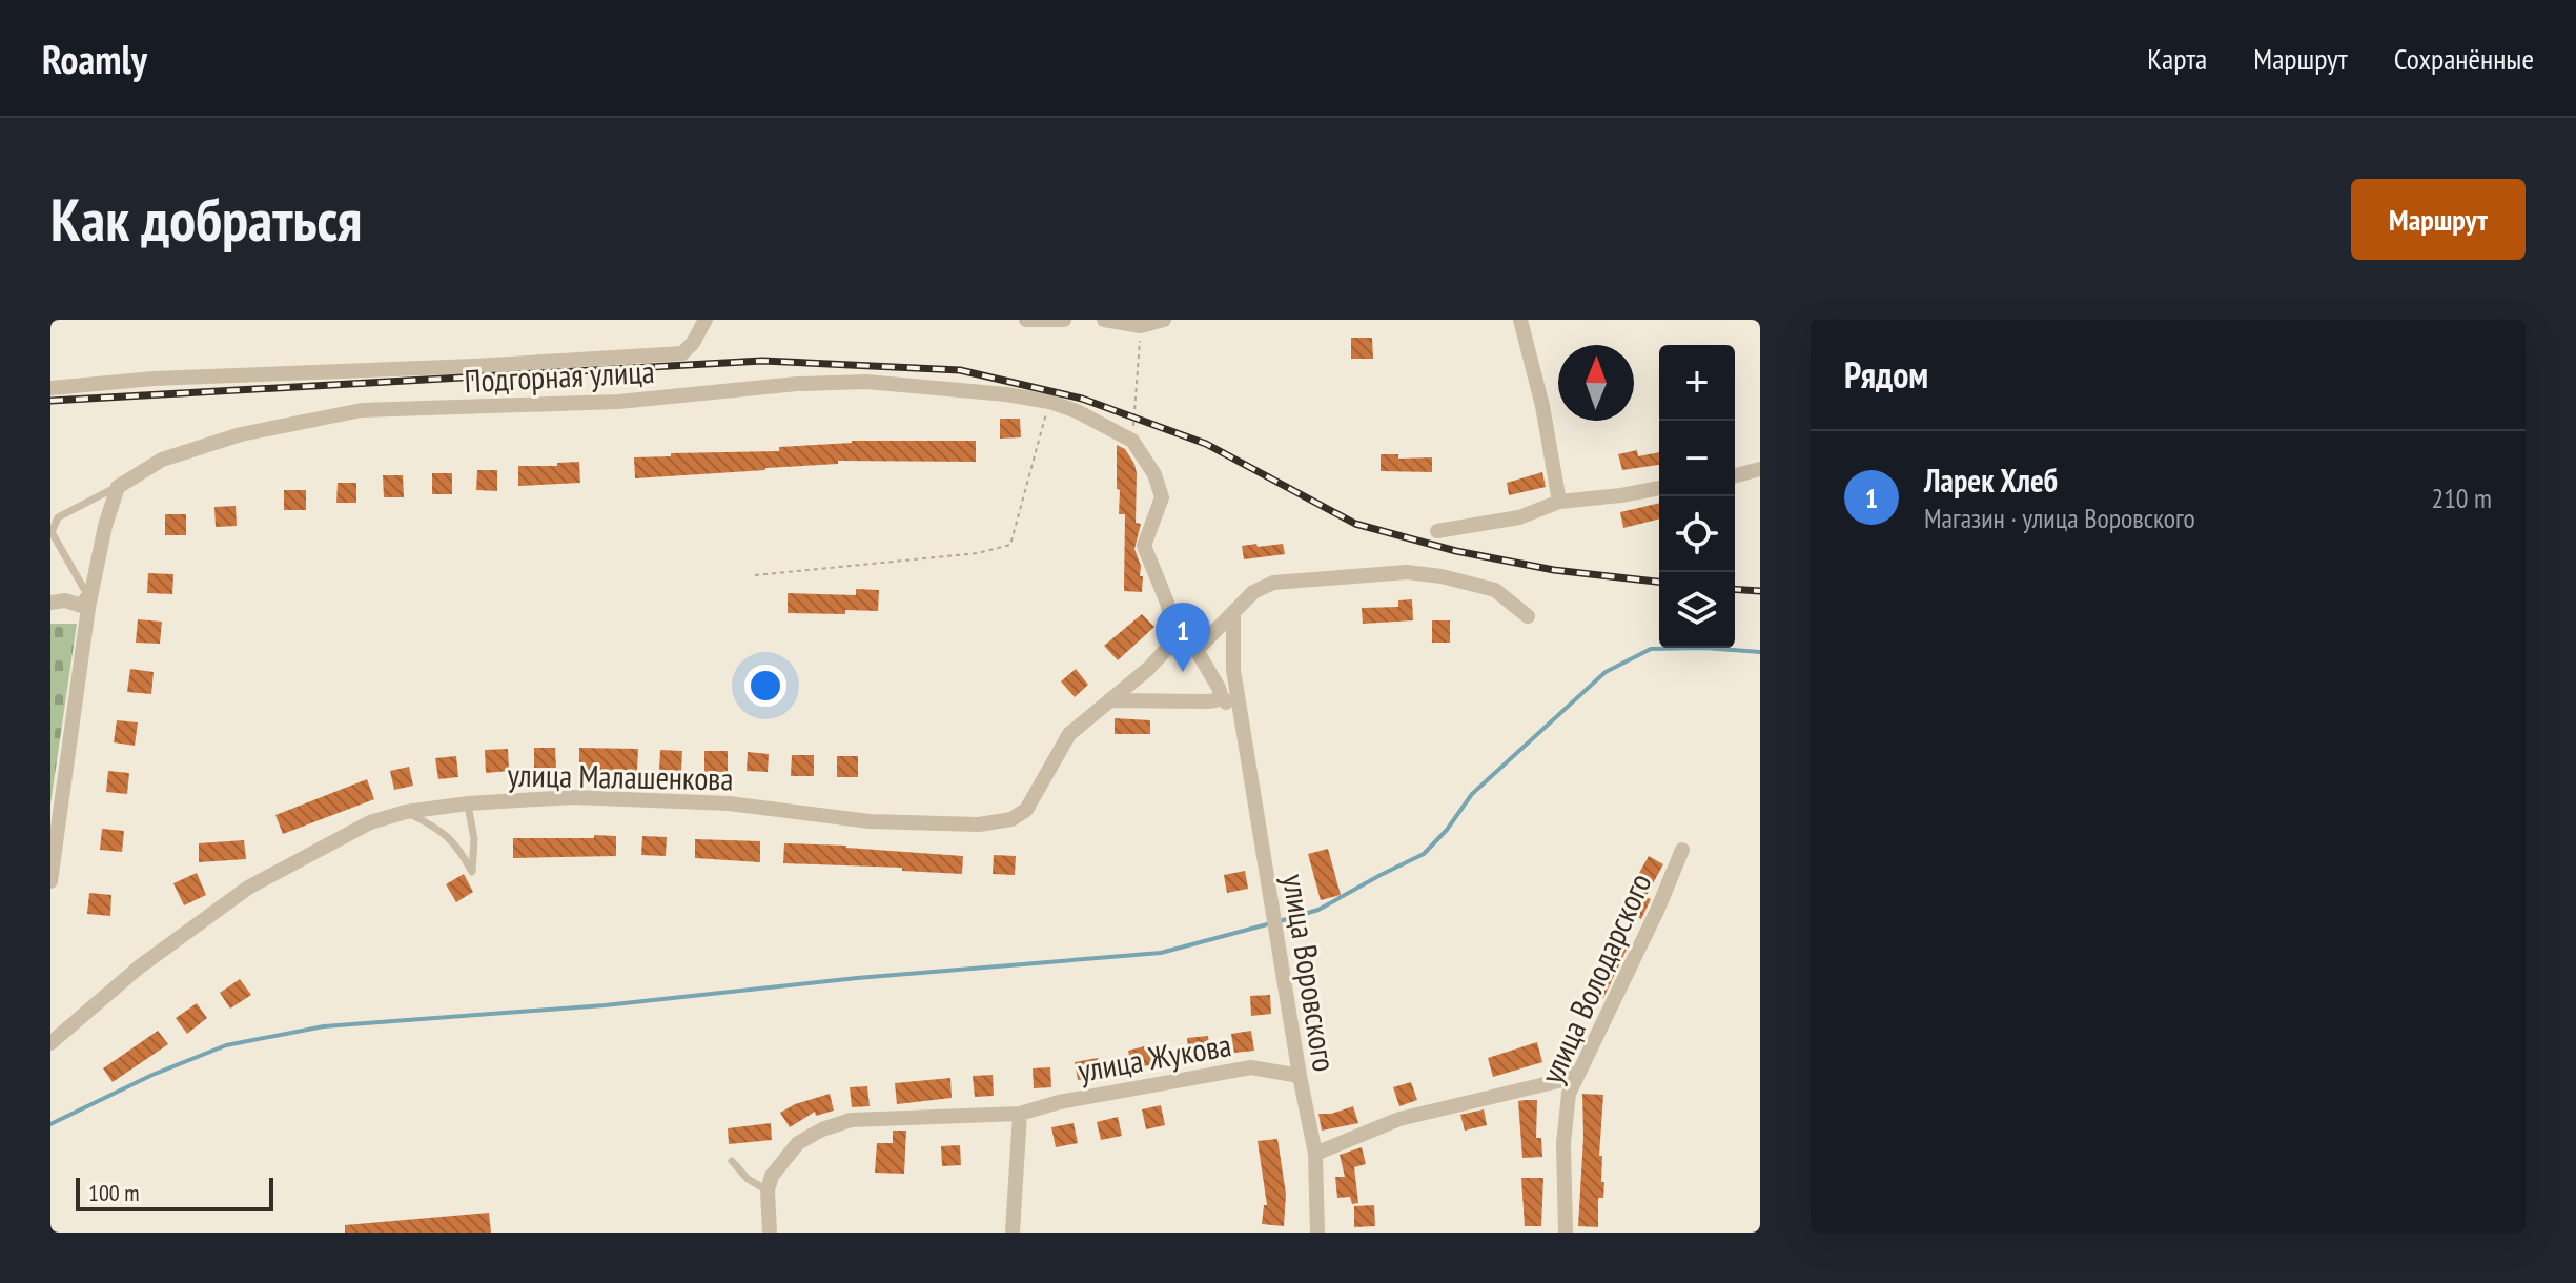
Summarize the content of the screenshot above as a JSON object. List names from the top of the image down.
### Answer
{
  "streets": {
    "street": [
      "Подгорная улица",
      "улица Малашенкова",
      "улица Воровского",
      "улица Володарского",
      "улица Жукова"
    ]
  },
  "crossings": [
    ["улица Воровского", "улица Жукова"]
  ],
  "scale_bar": "100 m",
  "north": "top",
  "page": {
    "header": "Roamly",
    "nav": ["Карта", "Маршрут", "Сохранённые"],
    "buttons": "Маршрут",
    "title": "Как добраться",
    "heading": "Рядом",
    "map_buttons": ["+", "−"],
    "list": [
      {
        "mark": "1",
        "name": "Ларек Хлеб",
        "note": "Магазин · улица Воровского",
        "value": "210 m"
      }
    ],
    "pins": "1",
    "scale": "100 m"
  }
}
